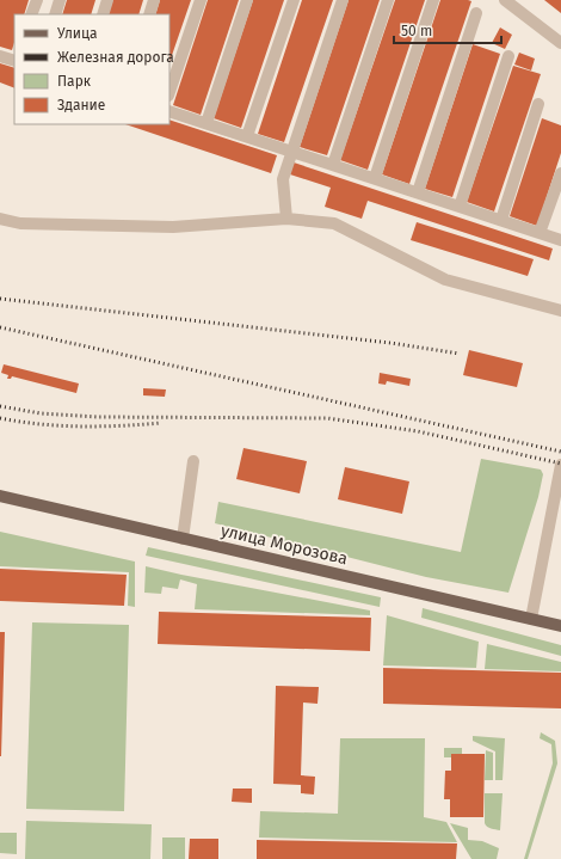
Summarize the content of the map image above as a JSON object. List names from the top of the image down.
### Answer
{
  "streets": {
    "main road": ["улица Морозова"]
  },
  "legend": [
    "Улица",
    "Железная дорога",
    "Парк",
    "Здание"
  ],
  "scale_bar": "50 m"
}
